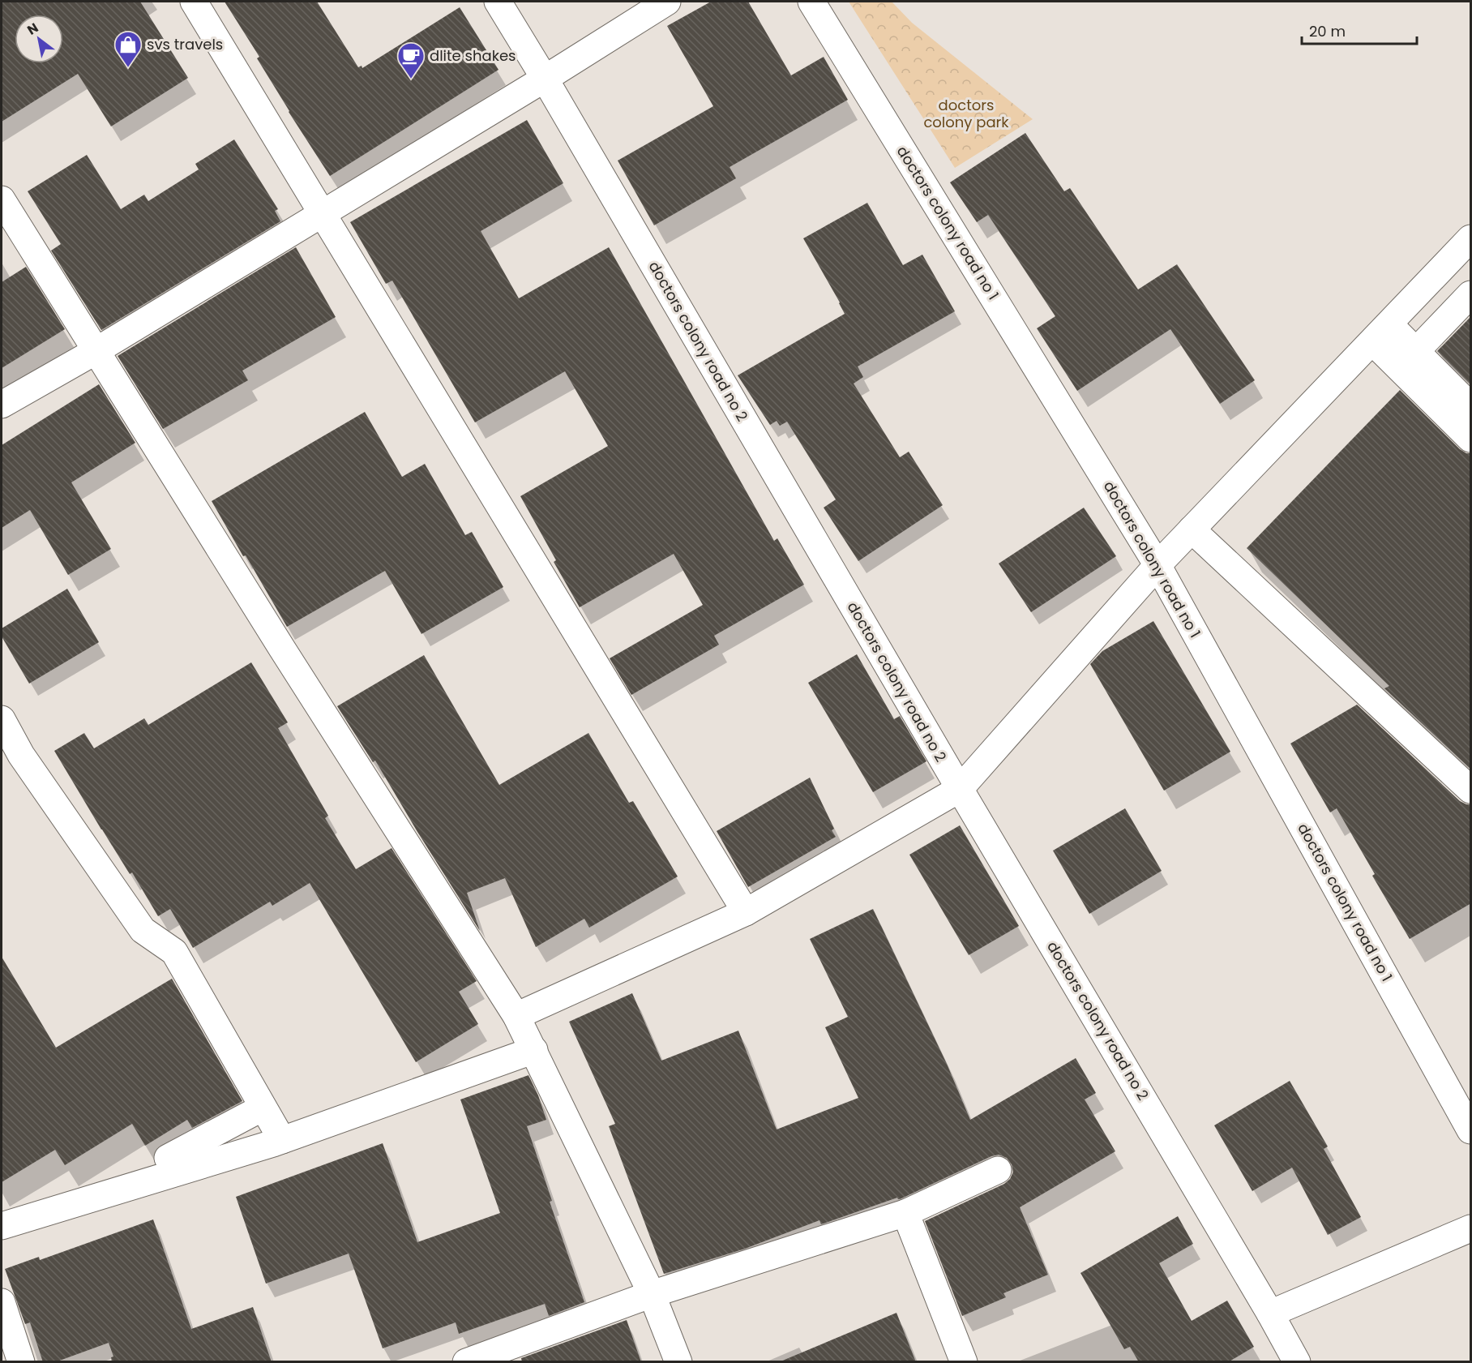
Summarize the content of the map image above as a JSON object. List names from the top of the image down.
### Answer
{
  "streets": {
    "street": ["doctors colony road no 1", "doctors colony road no 2"]
  },
  "parks": ["doctors colony park"],
  "places": {
    "shop": ["svs travels"],
    "cafe": ["dlite shakes"]
  },
  "scale_bar": "20 m",
  "north": "top left"
}
